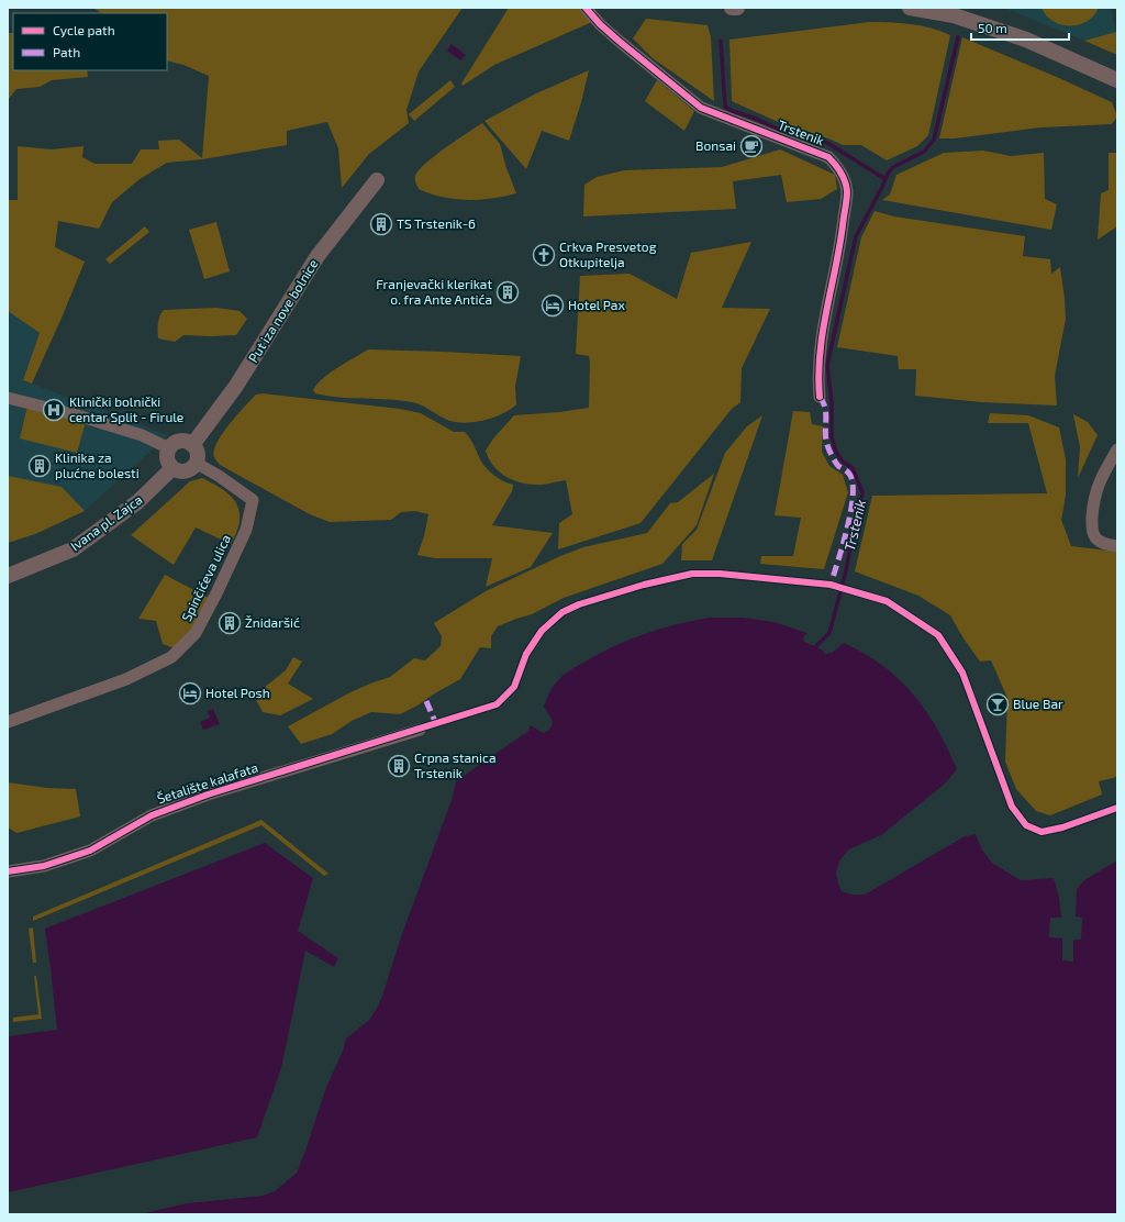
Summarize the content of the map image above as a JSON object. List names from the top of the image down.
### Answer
{
  "streets": {
    "street": [
      "Trstenik",
      "Put iza nove bolnice",
      "Ivana pl. Zajca",
      "Spinčićeva ulica",
      "Šetalište kalafata"
    ]
  },
  "crossings": [
    ["Put iza nove bolnice", "Ivana pl. Zajca"],
    ["Put iza nove bolnice", "Spinčićeva ulica"],
    ["Ivana pl. Zajca", "Spinčićeva ulica"]
  ],
  "water": ["Trstenik"],
  "places": {
    "cafe": ["Bonsai"],
    "building": [
      "TS Trstenik-6",
      "Franjevački klerikat o. fra Ante Antića",
      "Klinika za plućne bolesti",
      "Žnidaršić",
      "Crpna stanica Trstenik"
    ],
    "church": ["Crkva Presvetog Otkupitelja"],
    "hotel": ["Hotel Pax", "Hotel Posh"],
    "hospital": ["Klinički bolnički centar Split - Firule"],
    "bar": ["Blue Bar"]
  },
  "legend": ["Cycle path", "Path"],
  "scale_bar": "50 m"
}
